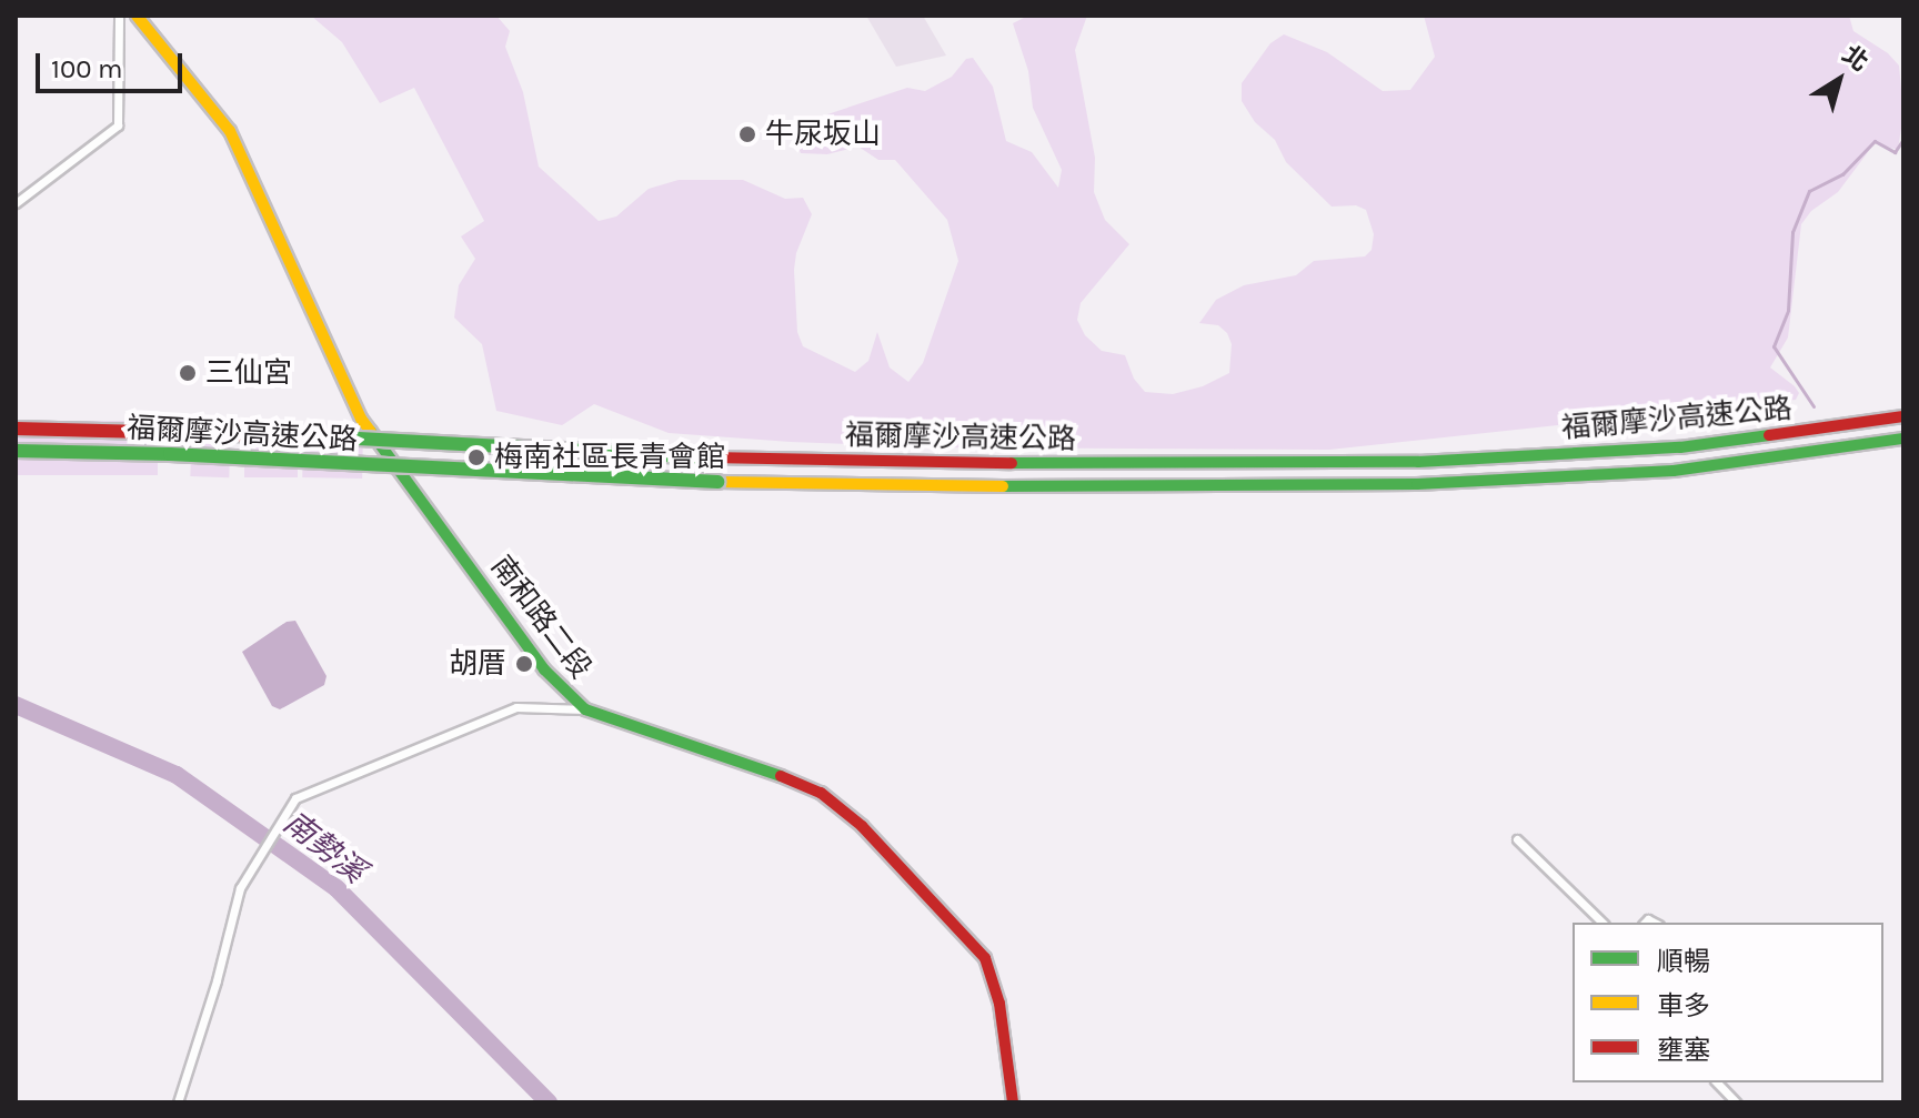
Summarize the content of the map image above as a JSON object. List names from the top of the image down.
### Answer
{
  "streets": {
    "main road": ["福爾摩沙高速公路", "南和路二段"]
  },
  "water": ["南勢溪"],
  "places": [
    "牛尿坂山",
    "三仙宮",
    "梅南社區長青會館",
    "胡厝"
  ],
  "legend": ["順暢", "車多", "壅塞"],
  "scale_bar": "100 m",
  "north": "top right"
}
